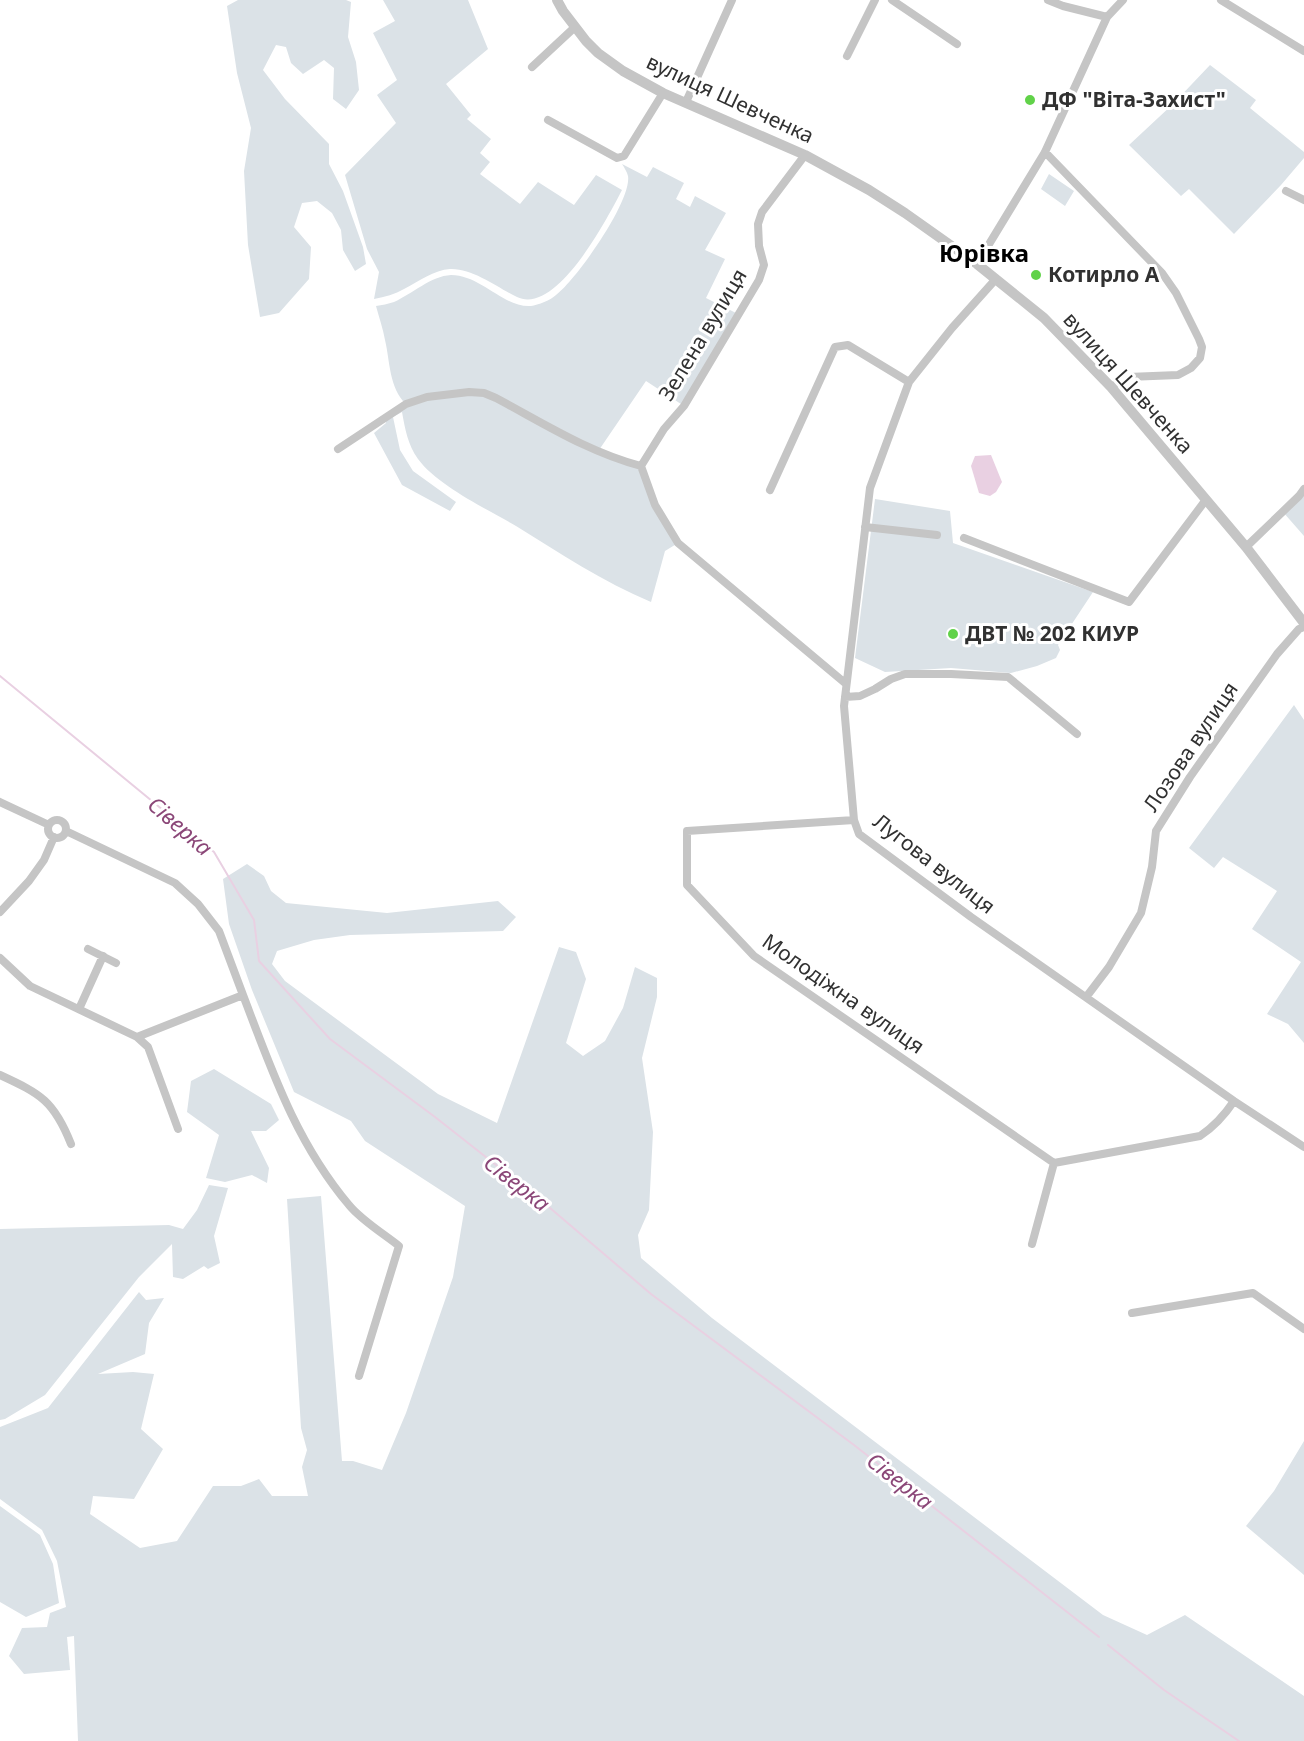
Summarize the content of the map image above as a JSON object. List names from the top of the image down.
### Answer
{
  "streets": {
    "street": [
      "вулиця Шевченка",
      "Зелена вулиця",
      "Лозова вулиця",
      "Лугова вулиця",
      "Молодіжна вулиця"
    ]
  },
  "crossings": [
    ["вулиця Шевченка", "Зелена вулиця"],
    ["вулиця Шевченка", "Лозова вулиця"],
    ["вулиця Шевченка", "Лугова вулиця"],
    ["Лозова вулиця", "Лугова вулиця"],
    ["Лугова вулиця", "Молодіжна вулиця"]
  ],
  "districts": ["Юрівка"],
  "water": ["Сіверка"],
  "places": ["ДФ \"Віта-Захист\"", "Котирло А", "ДВТ № 202 КИУР"]
}
